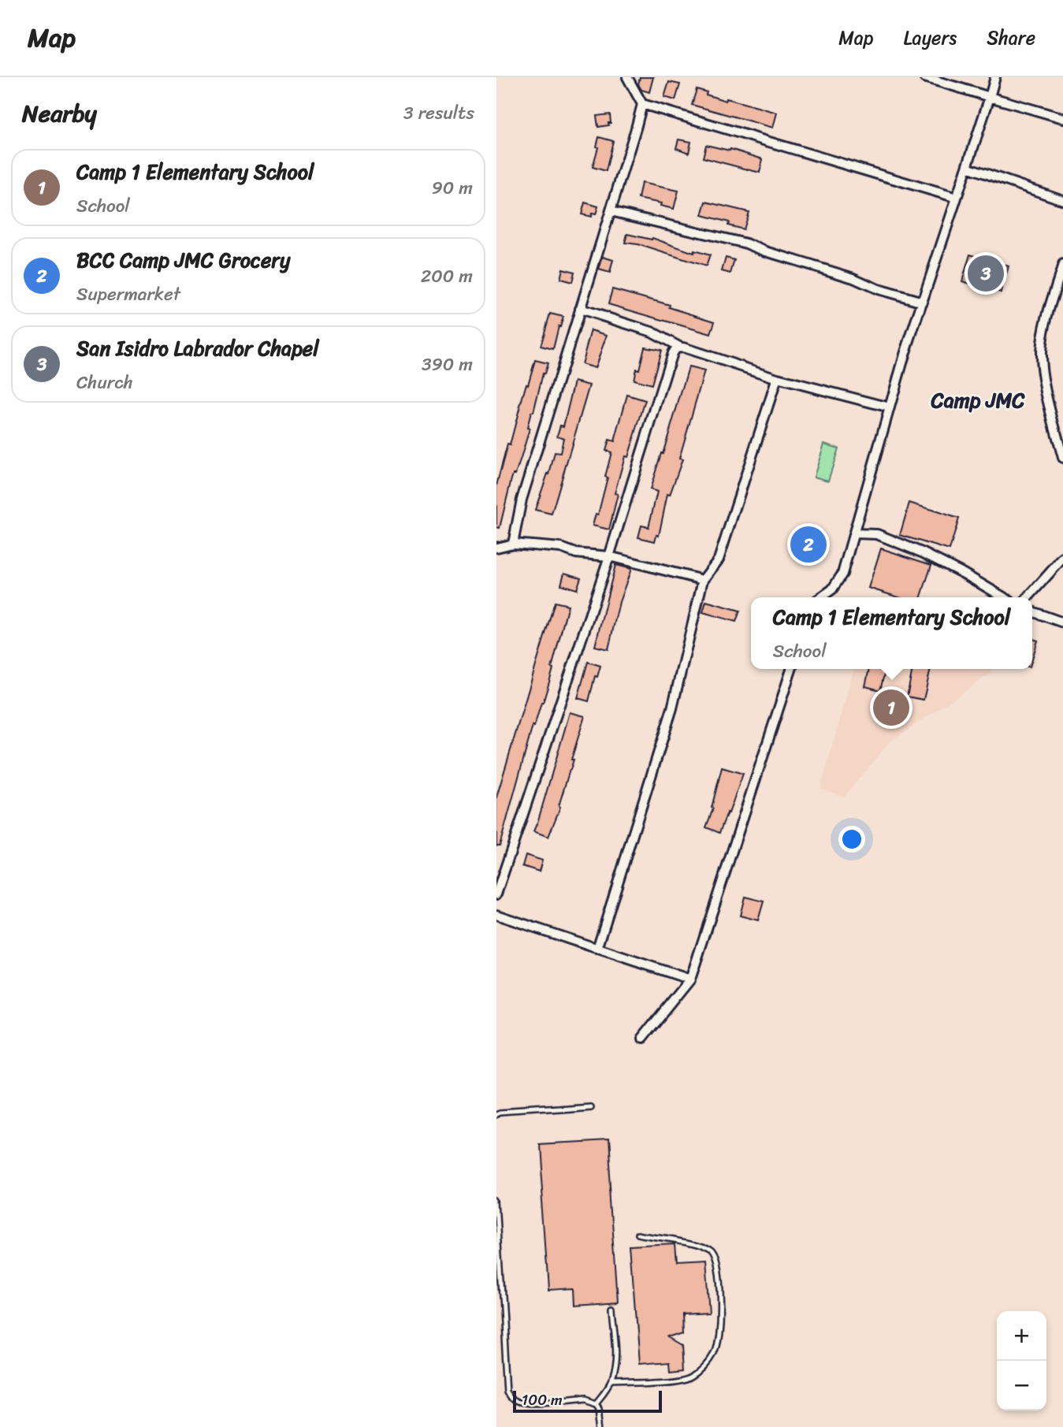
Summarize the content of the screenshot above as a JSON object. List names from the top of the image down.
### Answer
{
  "districts": ["Camp JMC"],
  "scale_bar": "100 m",
  "page": {
    "header": "Map",
    "nav": ["Map", "Layers", "Share"],
    "heading": ["Nearby", "3 results"],
    "list": [
      {
        "mark": "1",
        "name": "Camp 1 Elementary School",
        "note": "School",
        "value": "90 m"
      },
      {
        "mark": "2",
        "name": "BCC Camp JMC Grocery",
        "note": "Supermarket",
        "value": "200 m"
      },
      {
        "mark": "3",
        "name": "San Isidro Labrador Chapel",
        "note": "Church",
        "value": "390 m"
      }
    ],
    "pins": ["3", "2", "1"],
    "popup": ["Camp 1 Elementary School", "School"],
    "map_buttons": ["+", "−"],
    "scale": "100 m"
  }
}
